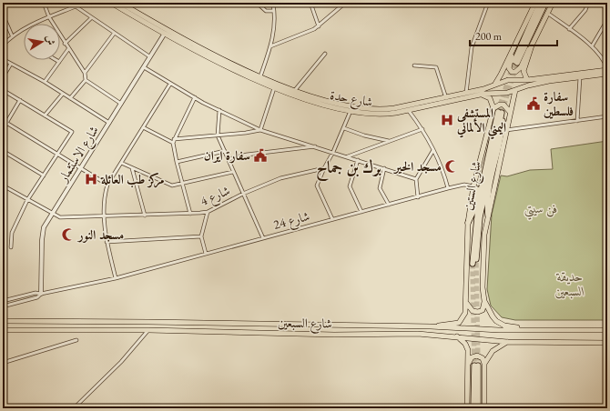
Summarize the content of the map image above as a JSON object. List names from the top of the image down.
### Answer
{
  "streets": {
    "highway": ["شارع الستين"],
    "main road": ["شارع حدة", "شارع السبعين"],
    "street": ["شارع الاستثمار", "شارع 4", "شارع 24"]
  },
  "crossings": [
    ["شارع حدة", "شارع الاستثمار"],
    ["شارع الاستثمار", "شارع 4"],
    ["شارع الاستثمار", "شارع 24"]
  ],
  "districts": ["برك بن جماح"],
  "parks": ["فن سيتي", "حديقة السبعين"],
  "places": {
    "public building": ["سفارة فلسطين", "سفارة ايران"],
    "hospital": ["المستشفى اليمني الألماني", "مركز طب العائلة"],
    "mosque": ["مسجد الخير", "مسجد النور"]
  },
  "scale_bar": "200 m",
  "north": "right"
}
